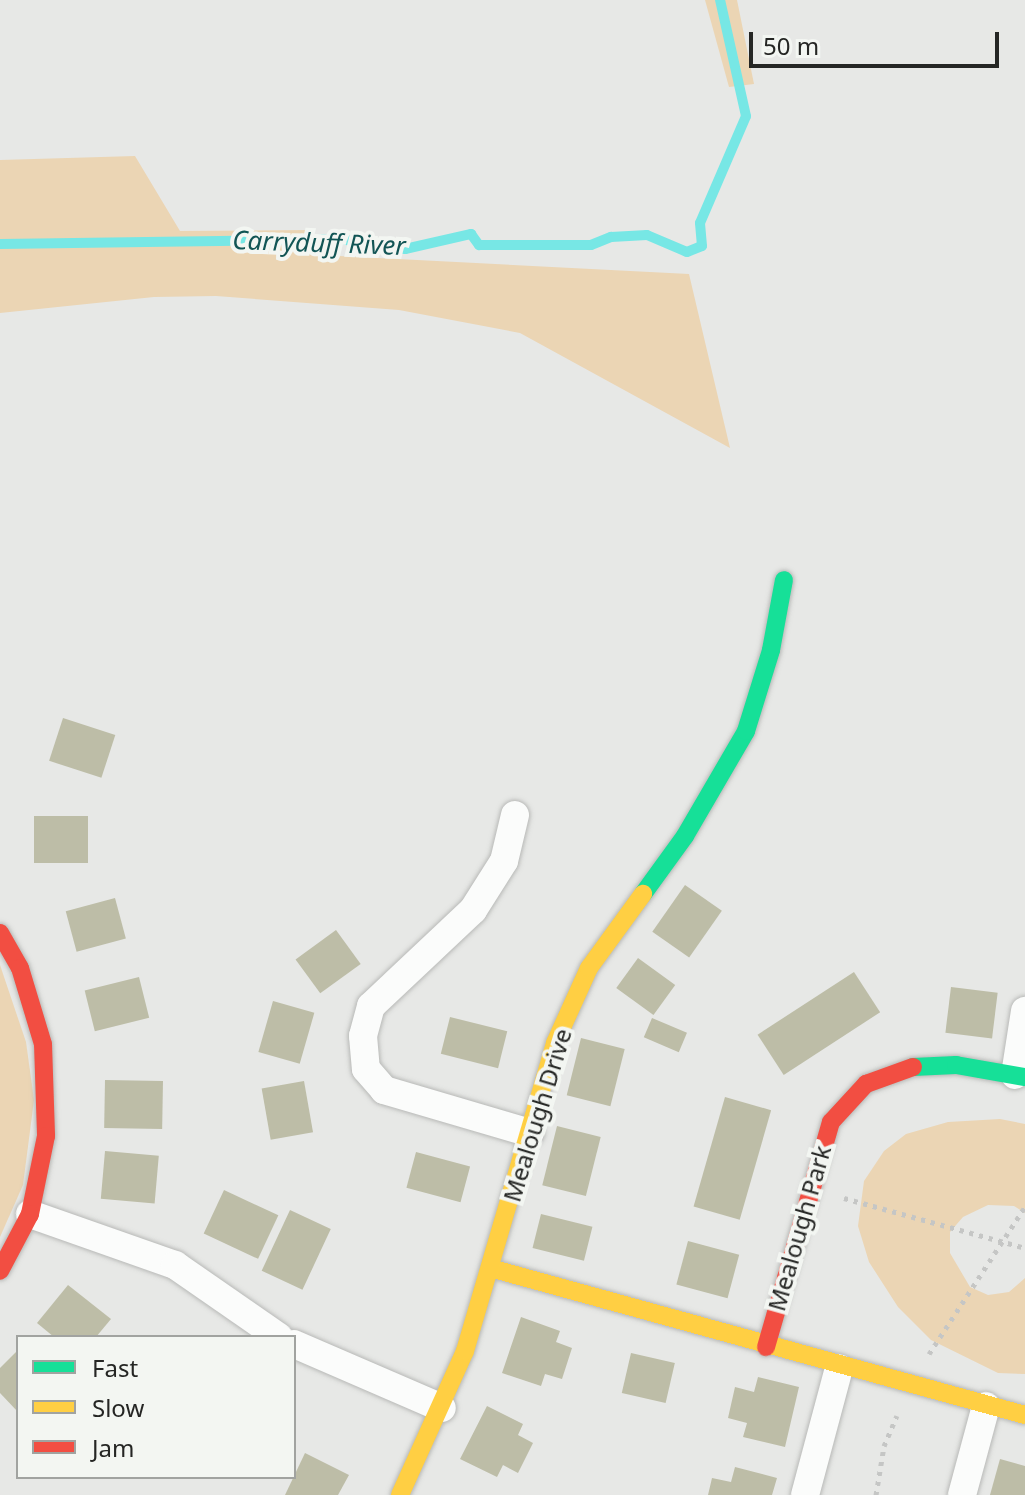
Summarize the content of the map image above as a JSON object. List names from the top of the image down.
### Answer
{
  "streets": {
    "street": ["Mealough Drive", "Mealough Park"]
  },
  "water": ["Carryduff River"],
  "legend": ["Fast", "Slow", "Jam"],
  "scale_bar": "50 m"
}
